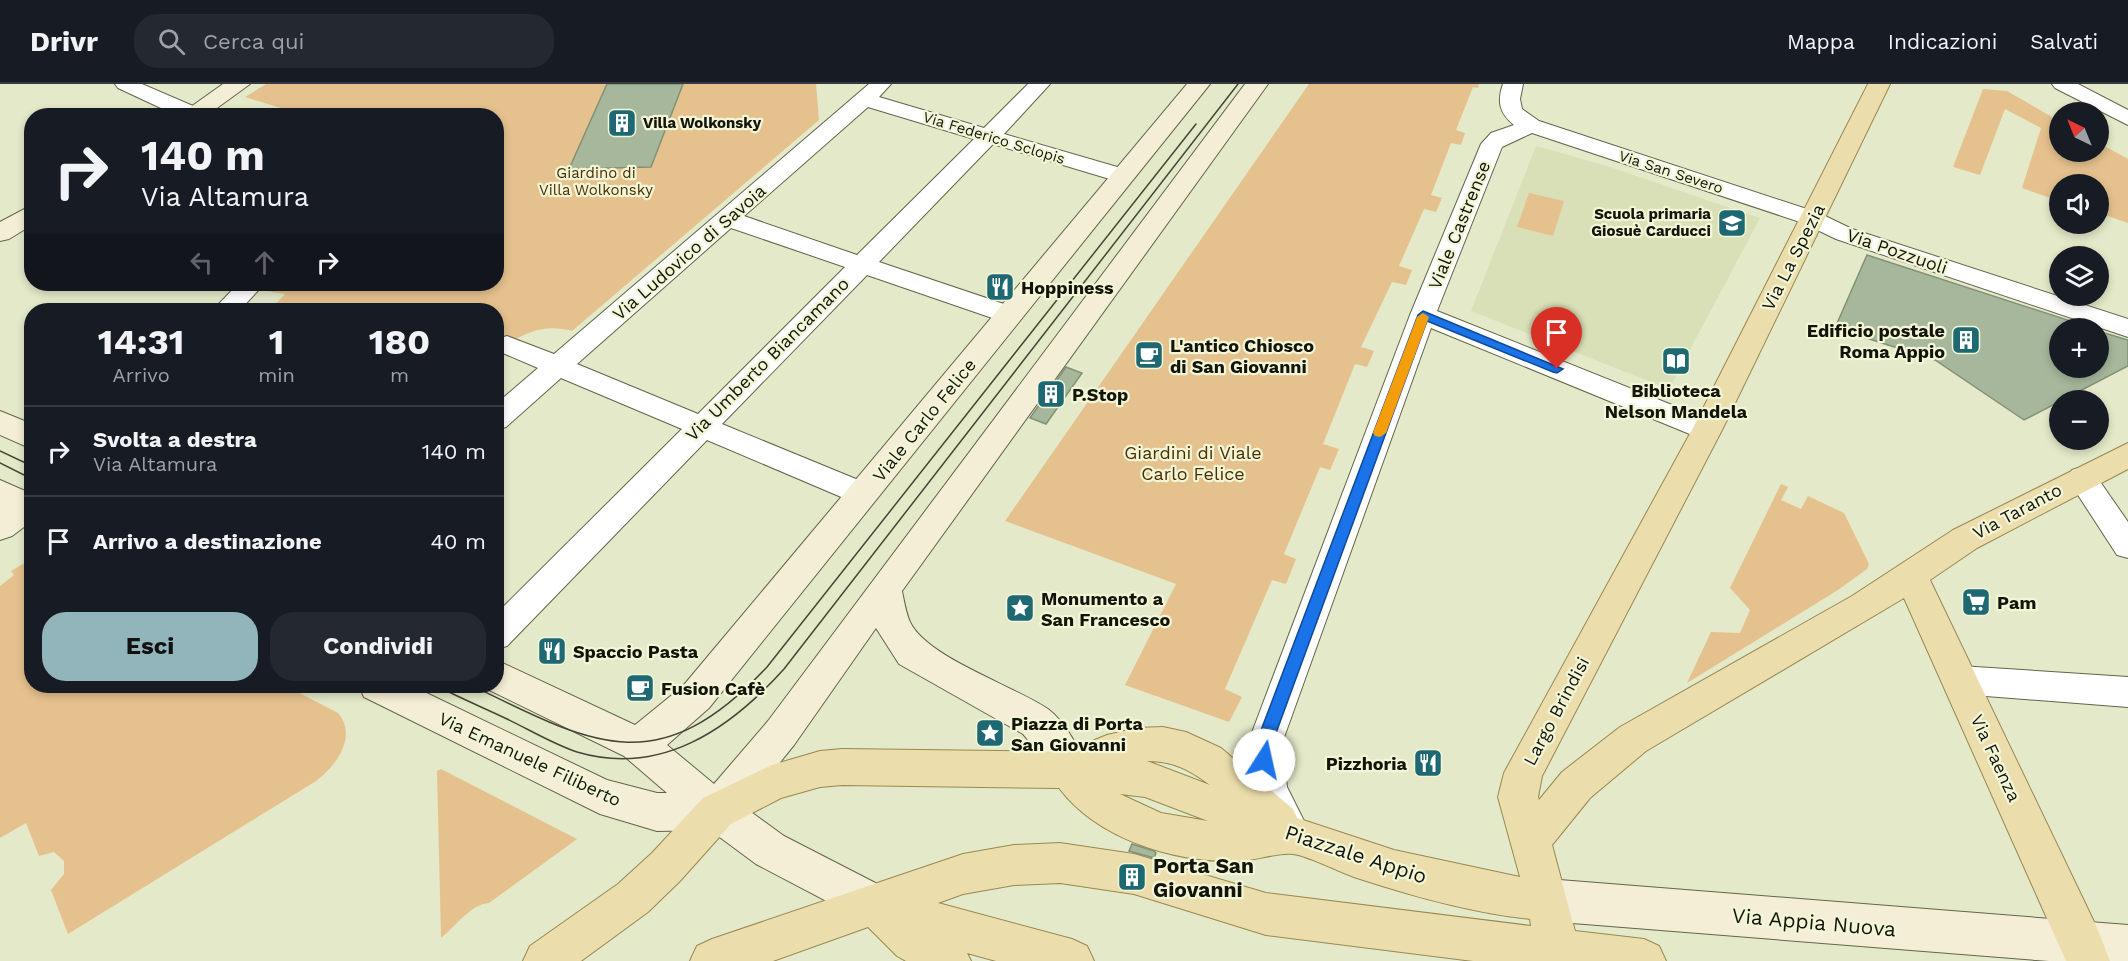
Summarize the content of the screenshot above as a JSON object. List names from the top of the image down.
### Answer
{
  "streets": {
    "main road": [
      "Via La Spezia",
      "Viale Carlo Felice",
      "Via Taranto",
      "Largo Brindisi",
      "Via Faenza",
      "Via Emanuele Filiberto",
      "Piazzale Appio",
      "Via Appia Nuova"
    ],
    "street": [
      "Via Federico Sclopis",
      "Via San Severo",
      "Viale Castrense",
      "Via Pozzuoli",
      "Via Ludovico di Savoia",
      "Via Umberto Biancamano"
    ]
  },
  "crossings": [
    ["Via Federico Sclopis", "Via Ludovico di Savoia"],
    ["Via Federico Sclopis", "Via Umberto Biancamano"],
    ["Via Federico Sclopis", "Viale Carlo Felice"],
    ["Via San Severo", "Viale Castrense"],
    ["Via San Severo", "Via Pozzuoli"],
    ["Via San Severo", "Via La Spezia"],
    ["Viale Castrense", "Piazzale Appio"],
    ["Via Pozzuoli", "Via La Spezia"],
    ["Via La Spezia", "Largo Brindisi"],
    ["Via Taranto", "Via Faenza"],
    ["Via Faenza", "Via Appia Nuova"],
    ["Piazzale Appio", "Via Appia Nuova"]
  ],
  "parks": ["Giardino di Villa Wolkonsky", "Giardini di Viale Carlo Felice"],
  "places": {
    "building": [
      "Villa Wolkonsky",
      "Edificio postale Roma Appio",
      "P.Stop",
      "Porta San Giovanni"
    ],
    "school or university": ["Scuola primaria Giosuè Carducci"],
    "restaurant": ["Hoppiness", "Spaccio Pasta", "Pizzhoria"],
    "cafe": ["L'antico Chiosco di San Giovanni", "Fusion Cafè"],
    "library": ["Biblioteca Nelson Mandela"],
    "supermarket": ["Pam"],
    "place": ["Monumento a San Francesco", "Piazza di Porta San Giovanni"]
  },
  "north": "top left",
  "page": {
    "header": "Drivr",
    "search": "Cerca qui",
    "nav": ["Mappa", "Indicazioni", "Salvati"],
    "map_buttons": ["+", "−"],
    "turn": ["140 m", "Via Altamura"],
    "eta": [
      "14:31",
      "Arrivo",
      "1",
      "min",
      "180",
      "m"
    ],
    "list": [
      {
        "name": "Svolta a destra",
        "note": "Via Altamura",
        "value": "140 m"
      },
      {
        "name": "Arrivo a destinazione",
        "value": "40 m"
      }
    ],
    "buttons": ["Esci", "Condividi"]
  }
}
